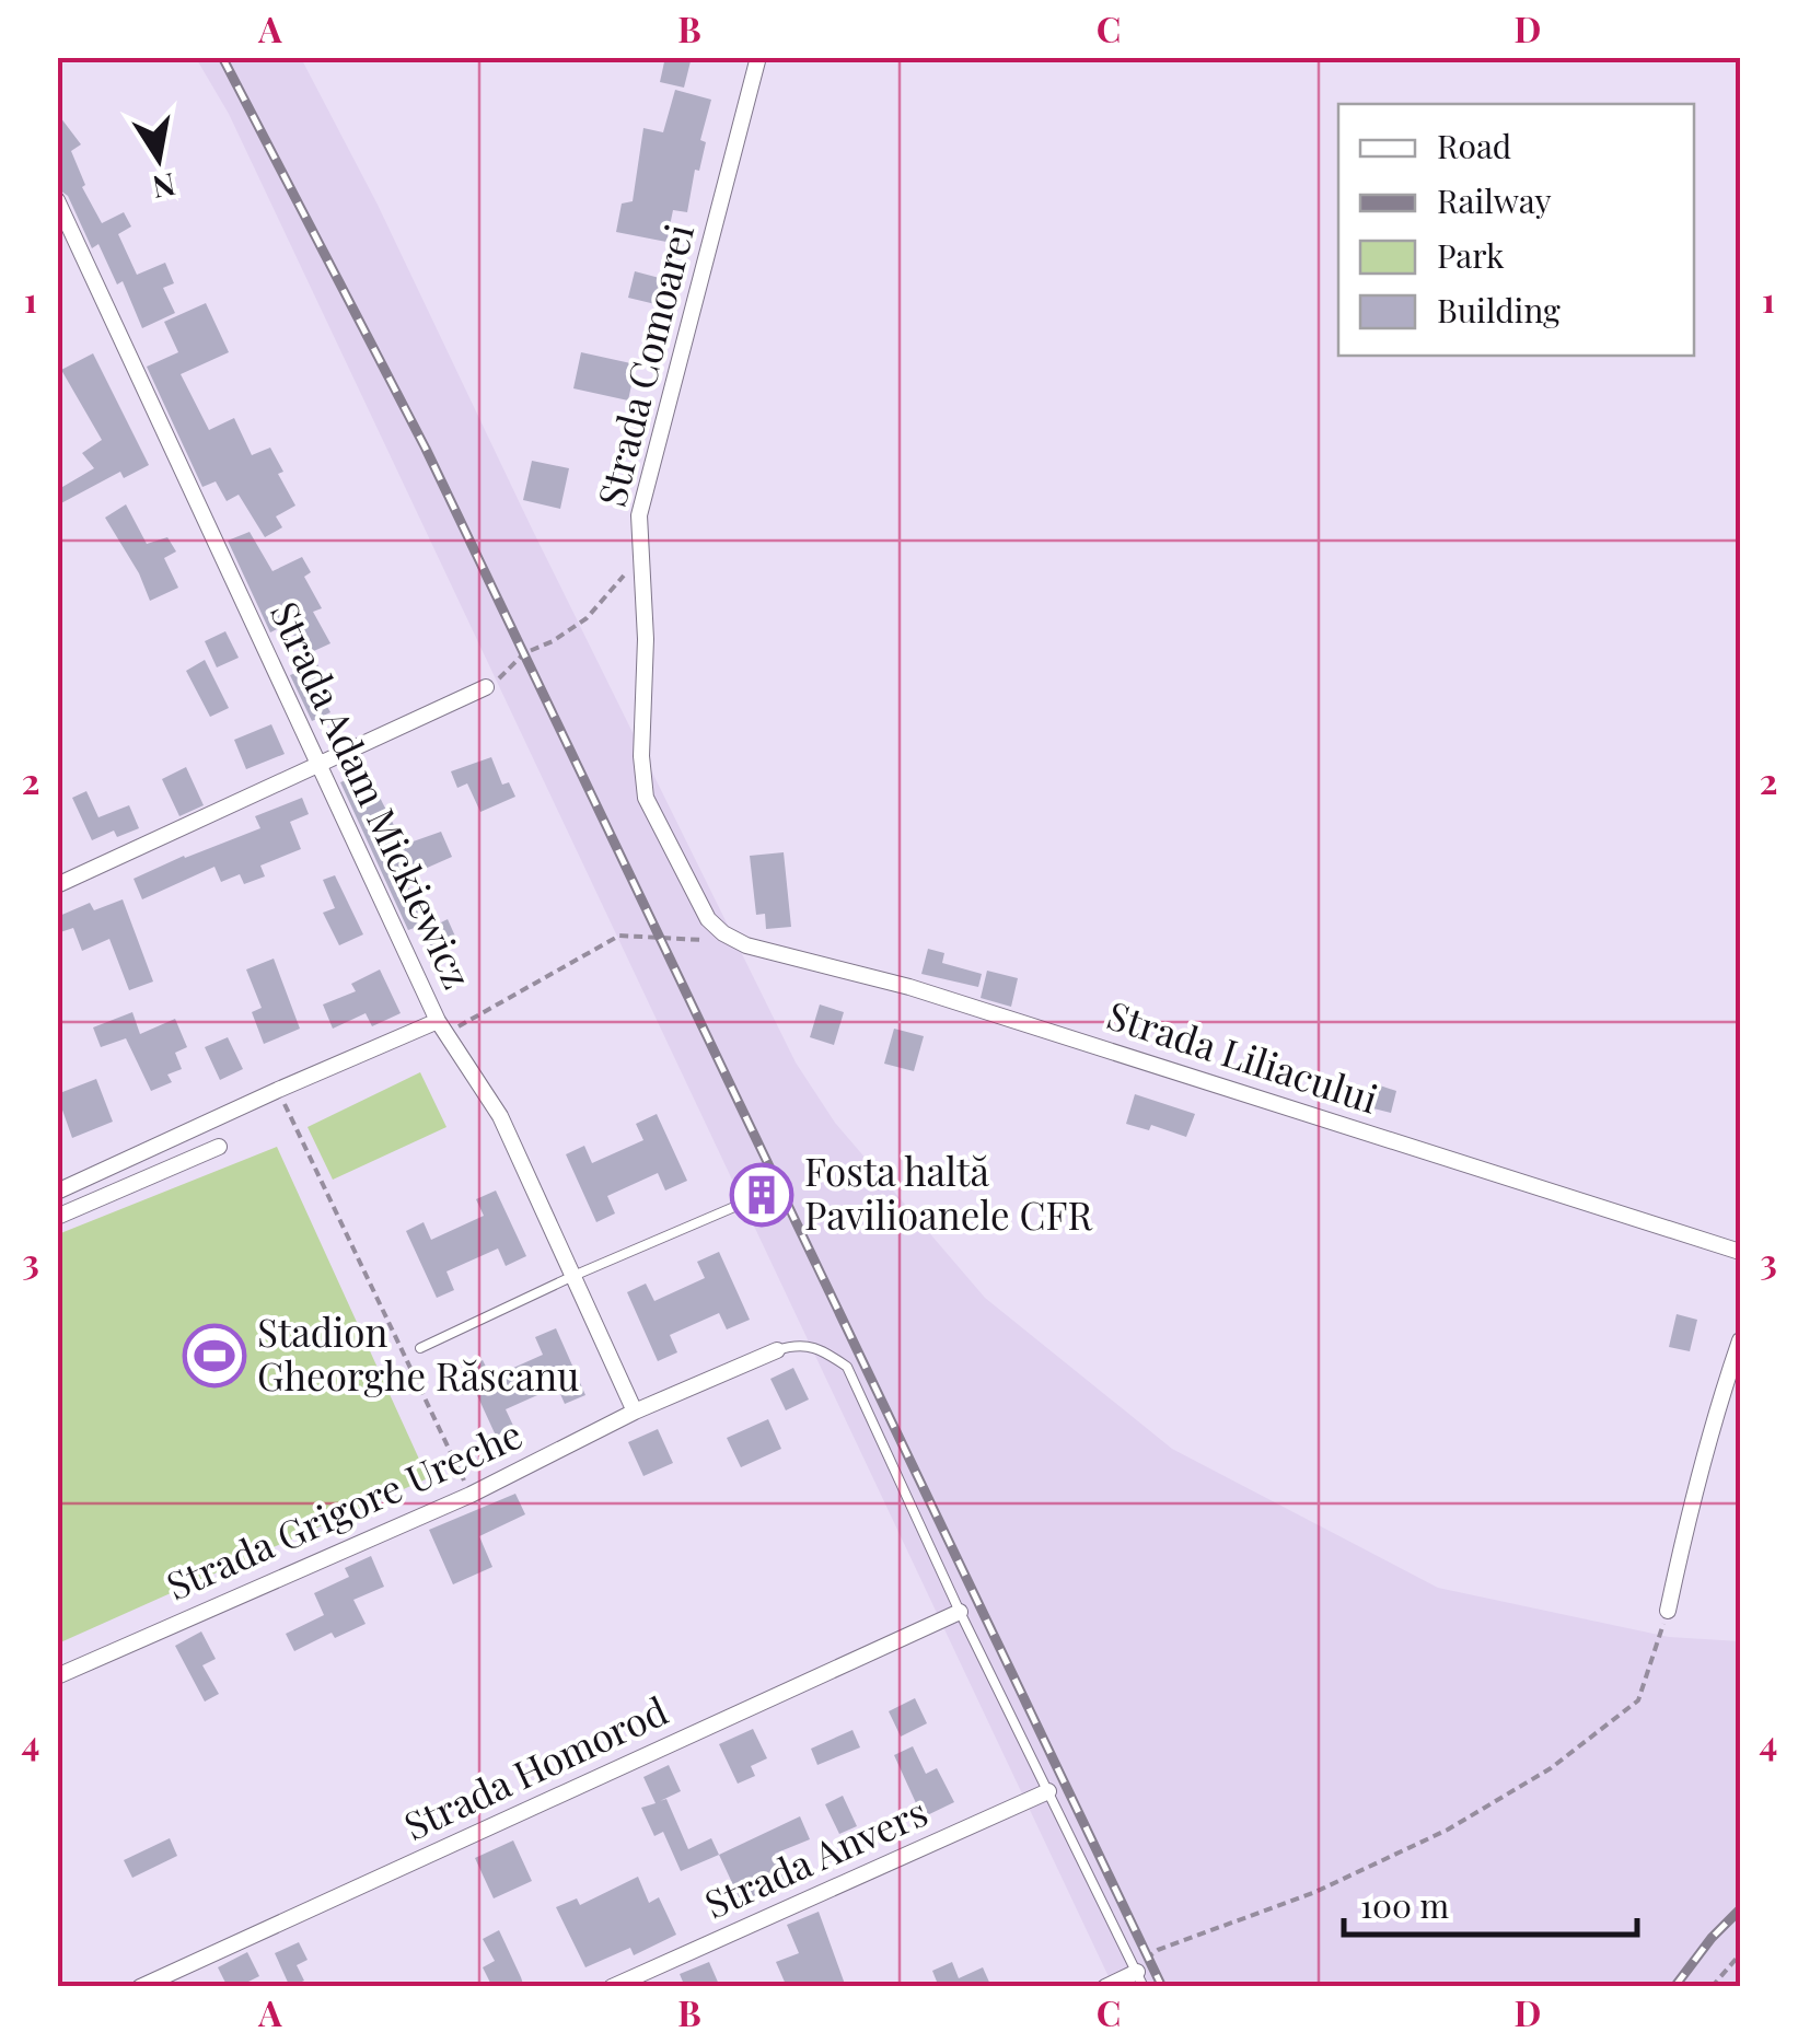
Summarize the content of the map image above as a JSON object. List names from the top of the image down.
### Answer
{
  "streets": {
    "street": [
      "Strada Comoarei",
      "Strada Adam Mickiewicz",
      "Strada Liliacului",
      "Strada Grigore Ureche",
      "Strada Homorod",
      "Strada Anvers"
    ]
  },
  "crossings": [
    ["Strada Comoarei", "Strada Liliacului"],
    ["Strada Adam Mickiewicz", "Strada Grigore Ureche"]
  ],
  "places": {
    "building": ["Fosta haltă Pavilioanele CFR"],
    "sports": ["Stadion Gheorghe Răscanu"]
  },
  "legend": [
    "Road",
    "Railway",
    "Park",
    "Building"
  ],
  "scale_bar": "100 m",
  "north": "bottom",
  "grid": {
    "columns": [
      "A",
      "B",
      "C",
      "D"
    ],
    "rows": [
      "1",
      "2",
      "3",
      "4"
    ]
  }
}
